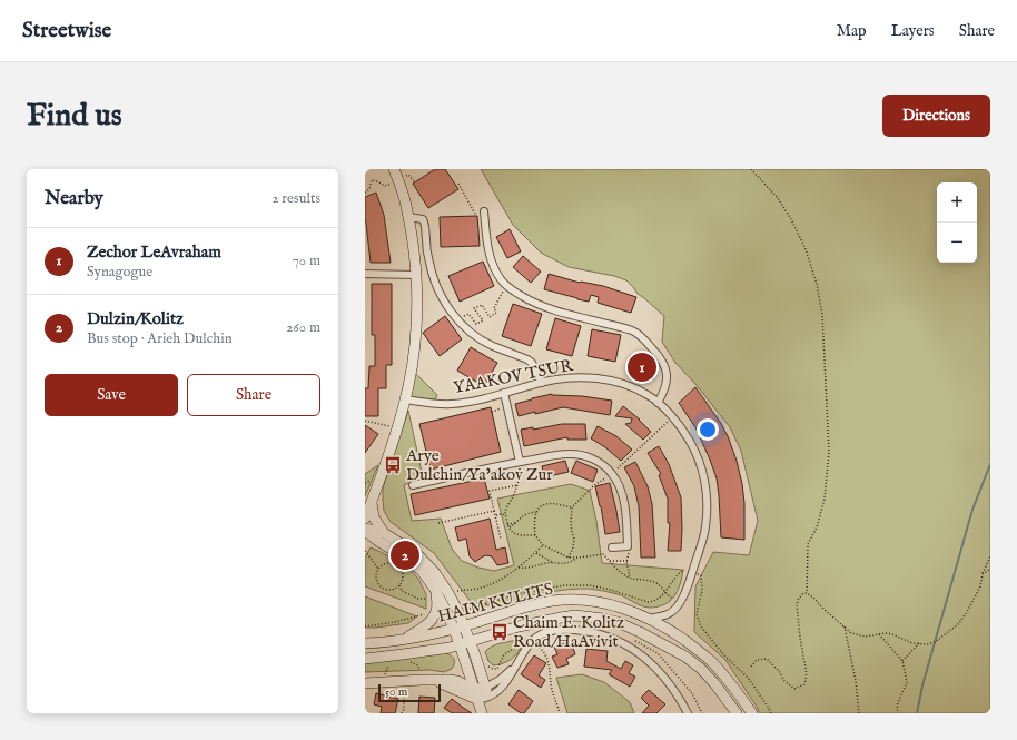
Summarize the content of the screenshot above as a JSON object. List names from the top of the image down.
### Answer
{
  "streets": {
    "street": ["YAAKOV TSUR", "HAIM KULITS"]
  },
  "places": {
    "bus stop": ["Arye Dulchin/Ya'akov Zur", "Chaim E. Kolitz Road/HaAvivit"]
  },
  "scale_bar": "50 m",
  "page": {
    "header": "Streetwise",
    "nav": ["Map", "Layers", "Share"],
    "buttons": [
      "Directions",
      ["Save", "Share"]
    ],
    "title": "Find us",
    "heading": ["Nearby", "2 results"],
    "map_buttons": ["+", "−"],
    "list": [
      {
        "mark": "1",
        "name": "Zechor LeAvraham",
        "note": "Synagogue",
        "value": "70 m"
      },
      {
        "mark": "2",
        "name": "Dulzin/Kolitz",
        "note": "Bus stop · Arieh Dulchin",
        "value": "260 m"
      }
    ],
    "pins": ["1", "2"],
    "scale": "50 m"
  }
}
